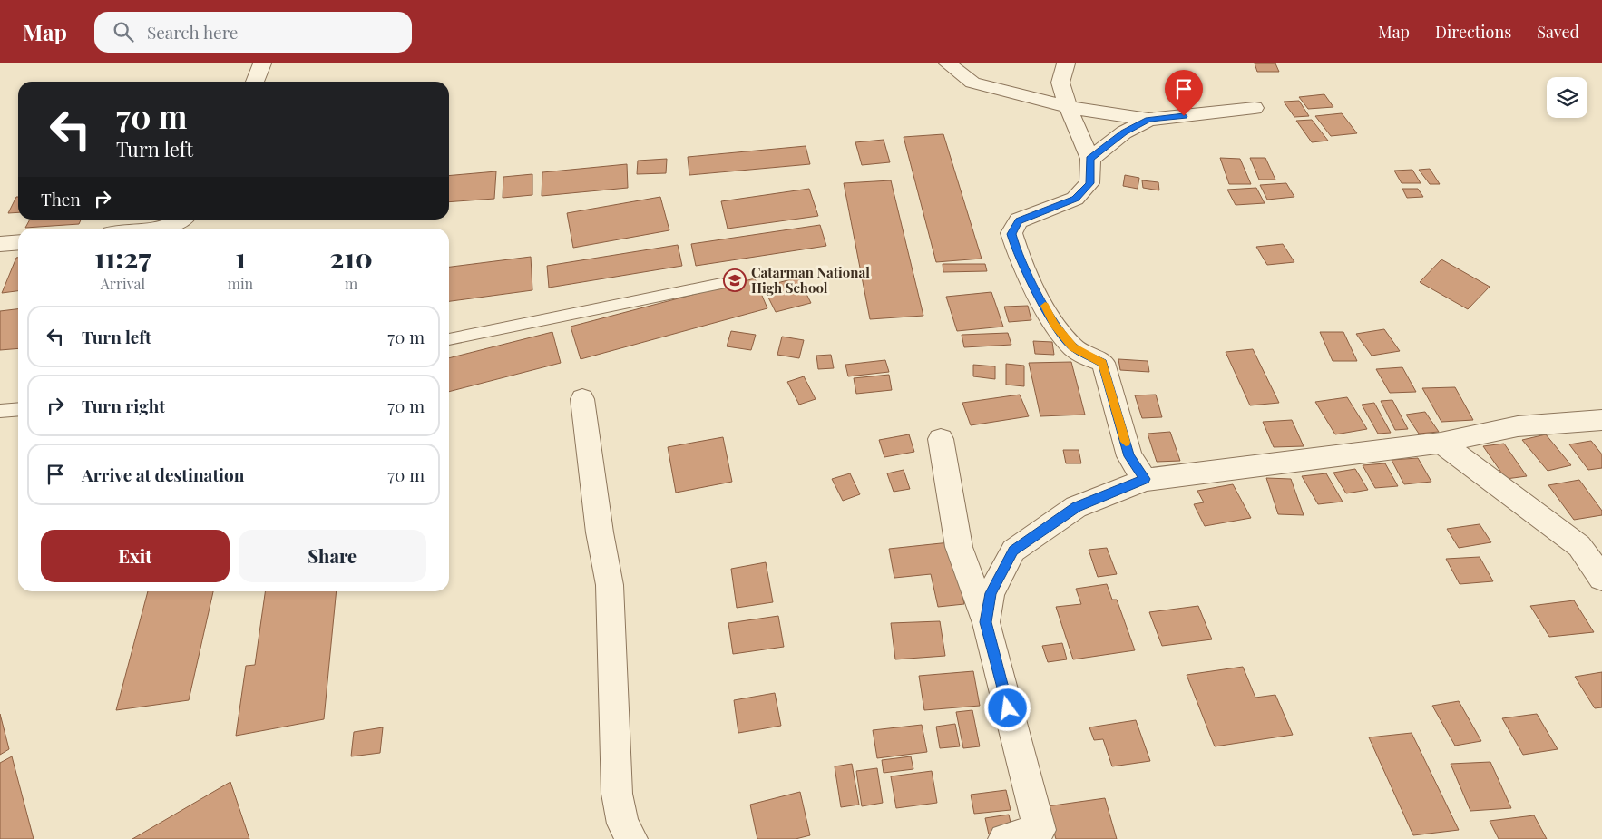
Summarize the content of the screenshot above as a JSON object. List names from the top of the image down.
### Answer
{
  "places": {
    "school or university": ["Catarman National High School"]
  },
  "page": {
    "header": "Map",
    "search": "Search here",
    "nav": ["Map", "Directions", "Saved"],
    "turn": ["70 m", "Turn left"],
    "then": "Then",
    "eta": [
      "11:27",
      "Arrival",
      "1",
      "min",
      "210",
      "m"
    ],
    "list": [
      {
        "name": "Turn left",
        "value": "70 m"
      },
      {
        "name": "Turn right",
        "value": "70 m"
      },
      {
        "name": "Arrive at destination",
        "value": "70 m"
      }
    ],
    "buttons": ["Exit", "Share"]
  }
}
